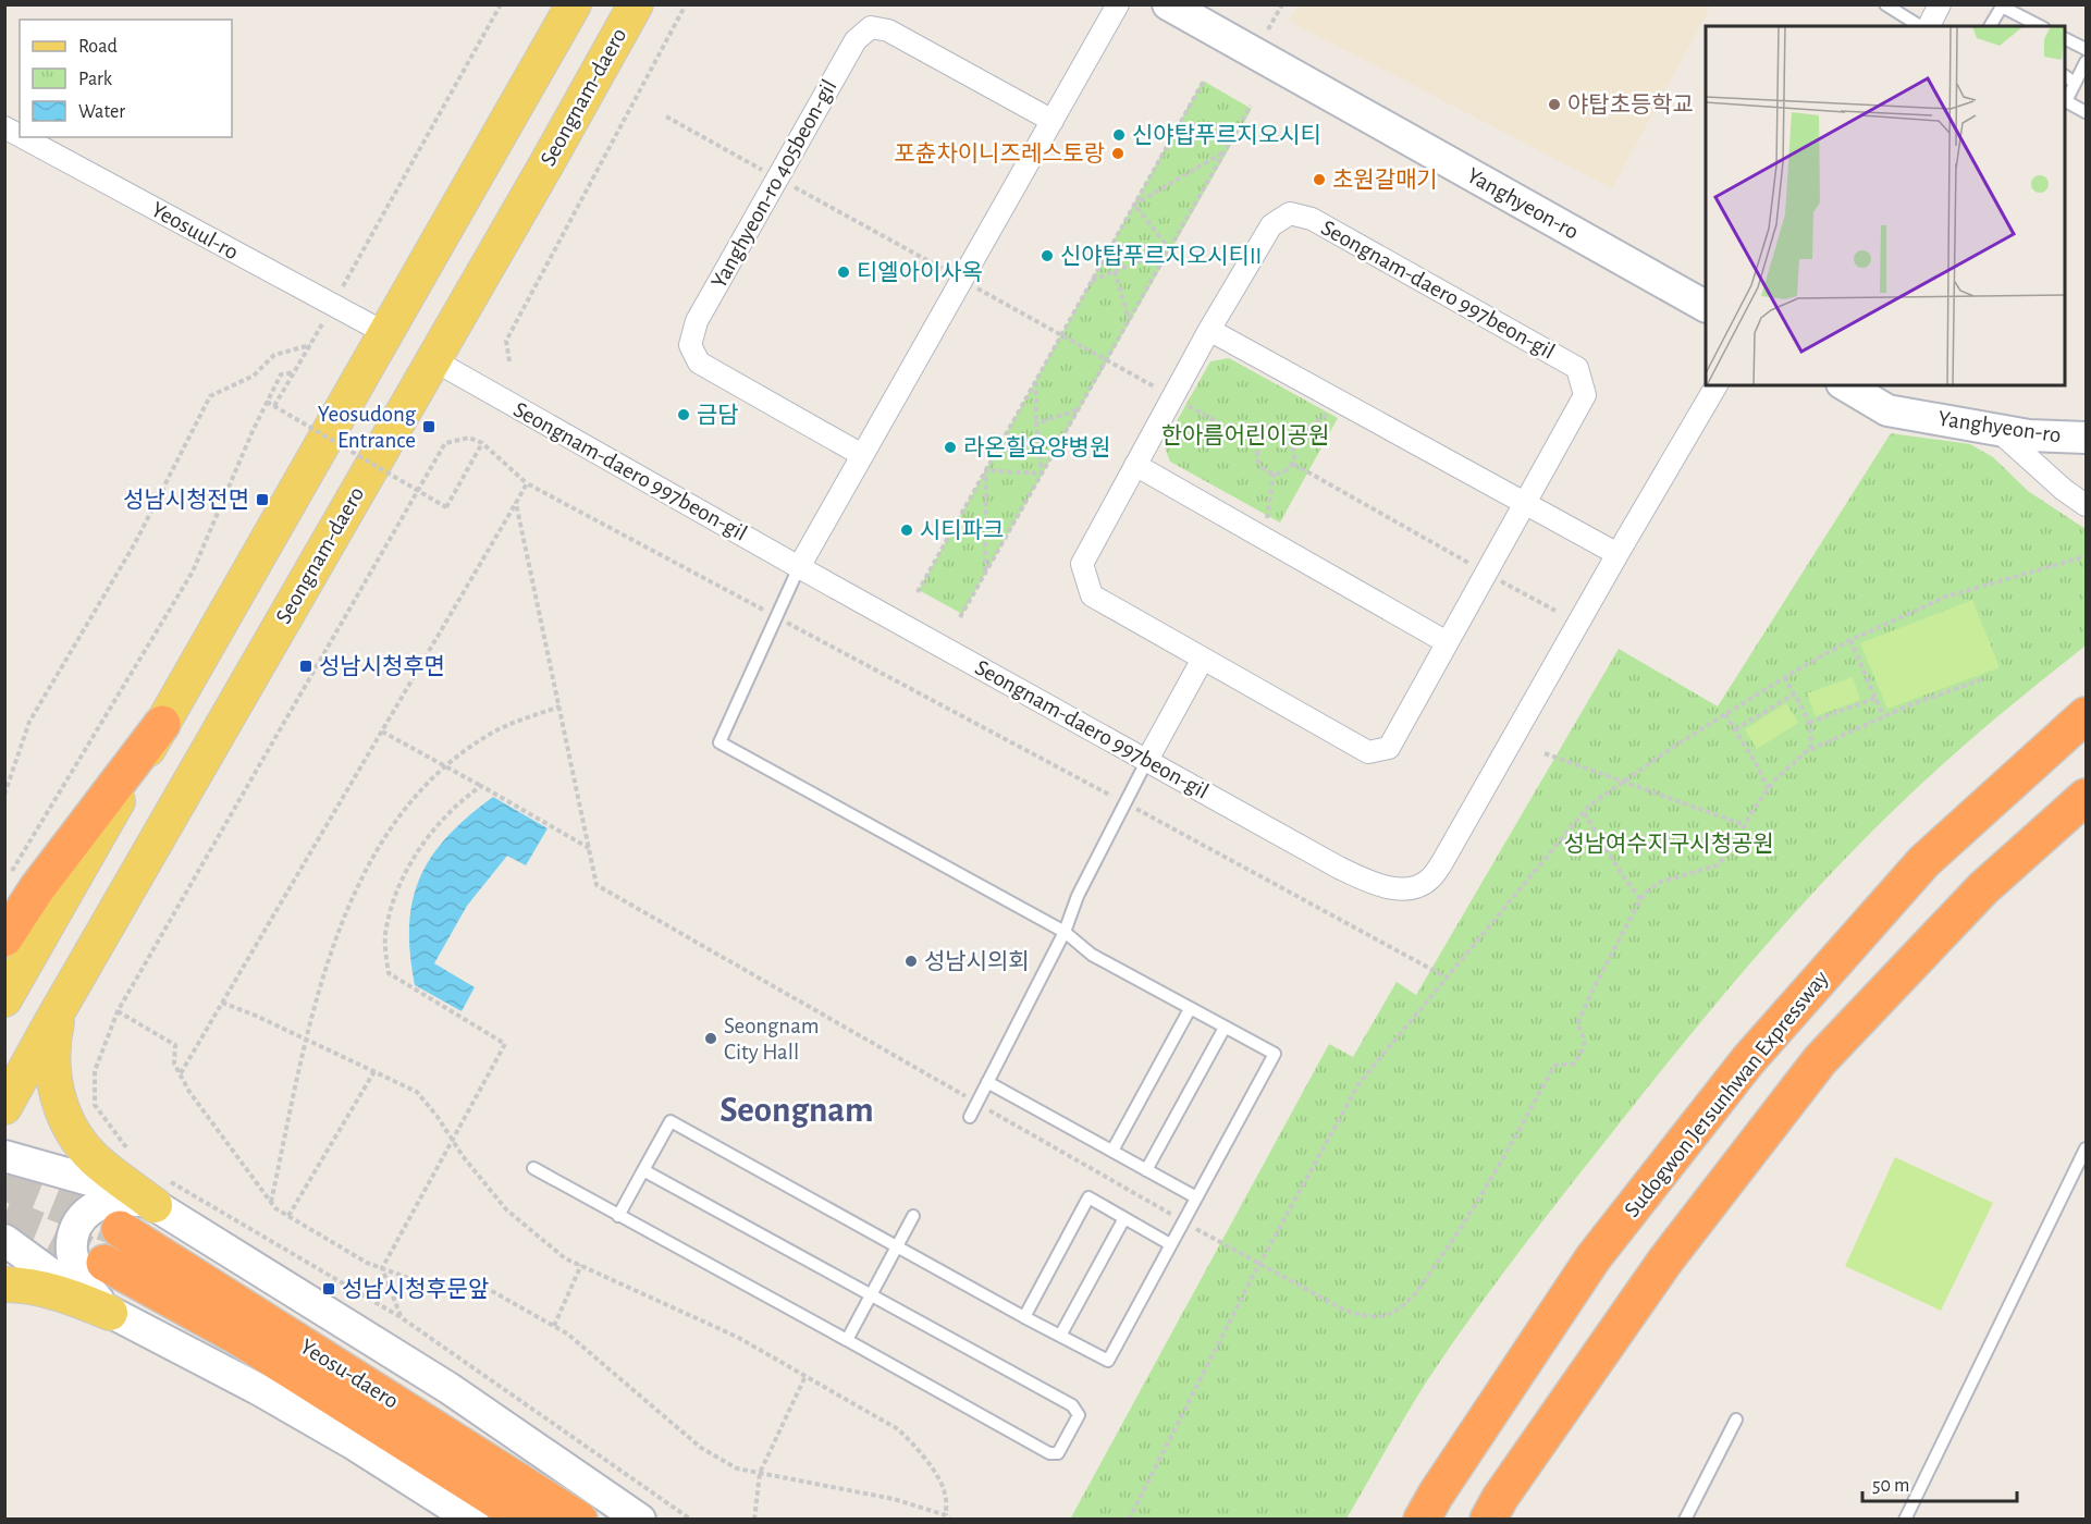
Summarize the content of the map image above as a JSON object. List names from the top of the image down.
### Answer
{
  "streets": {
    "highway": ["Sudogwon Je1sunhwan Expressway", "Yeosu-daero"],
    "main road": ["Seongnam-daero", "Yanghyeon-ro"],
    "street": ["Yanghyeon-ro 405beon-gil", "Yeosuul-ro", "Seongnam-daero 997beon-gil"]
  },
  "crossings": [
    ["Seongnam-daero", "Seongnam-daero 997beon-gil"]
  ],
  "districts": ["Seongnam"],
  "parks": ["한아름어린이공원", "성남여수지구시청공원"],
  "places": {
    "other": [
      "야탑초등학교",
      "신야탑푸르지오시티",
      "포츈차이니즈레스토랑",
      "초원갈매기",
      "신야탑푸르지오시티II",
      "티엘아이사옥",
      "금담",
      "라온힐요양병원",
      "시티파크",
      "성남시의회",
      "Seongnam City Hall"
    ],
    "transit": [
      "Yeosudong Entrance",
      "성남시청전면",
      "성남시청후면",
      "성남시청후문앞"
    ]
  },
  "legend": ["Road", "Park", "Water"],
  "scale_bar": "50 m"
}
